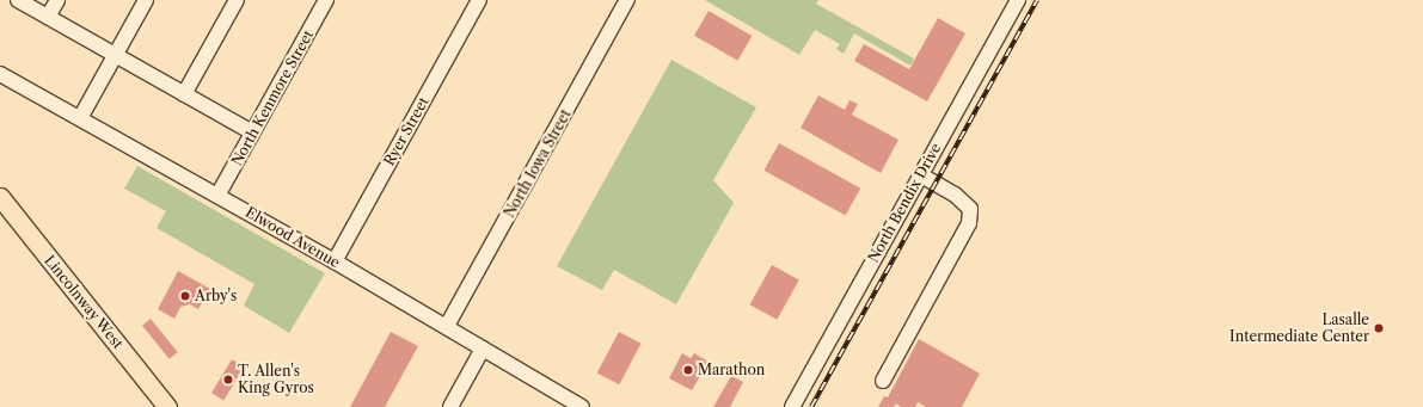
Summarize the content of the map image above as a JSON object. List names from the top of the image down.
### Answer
{
  "streets": {
    "main road": ["Lincolnway West"],
    "street": [
      "North Kenmore Street",
      "Ryer Street",
      "North Iowa Street",
      "North Bendix Drive",
      "Elwood Avenue"
    ]
  },
  "crossings": [
    ["North Kenmore Street", "Elwood Avenue"],
    ["Ryer Street", "Elwood Avenue"],
    ["North Iowa Street", "Elwood Avenue"]
  ],
  "places": [
    "Arby's",
    "Lasalle Intermediate Center",
    "Marathon",
    "T. Allen's King Gyros"
  ]
}
